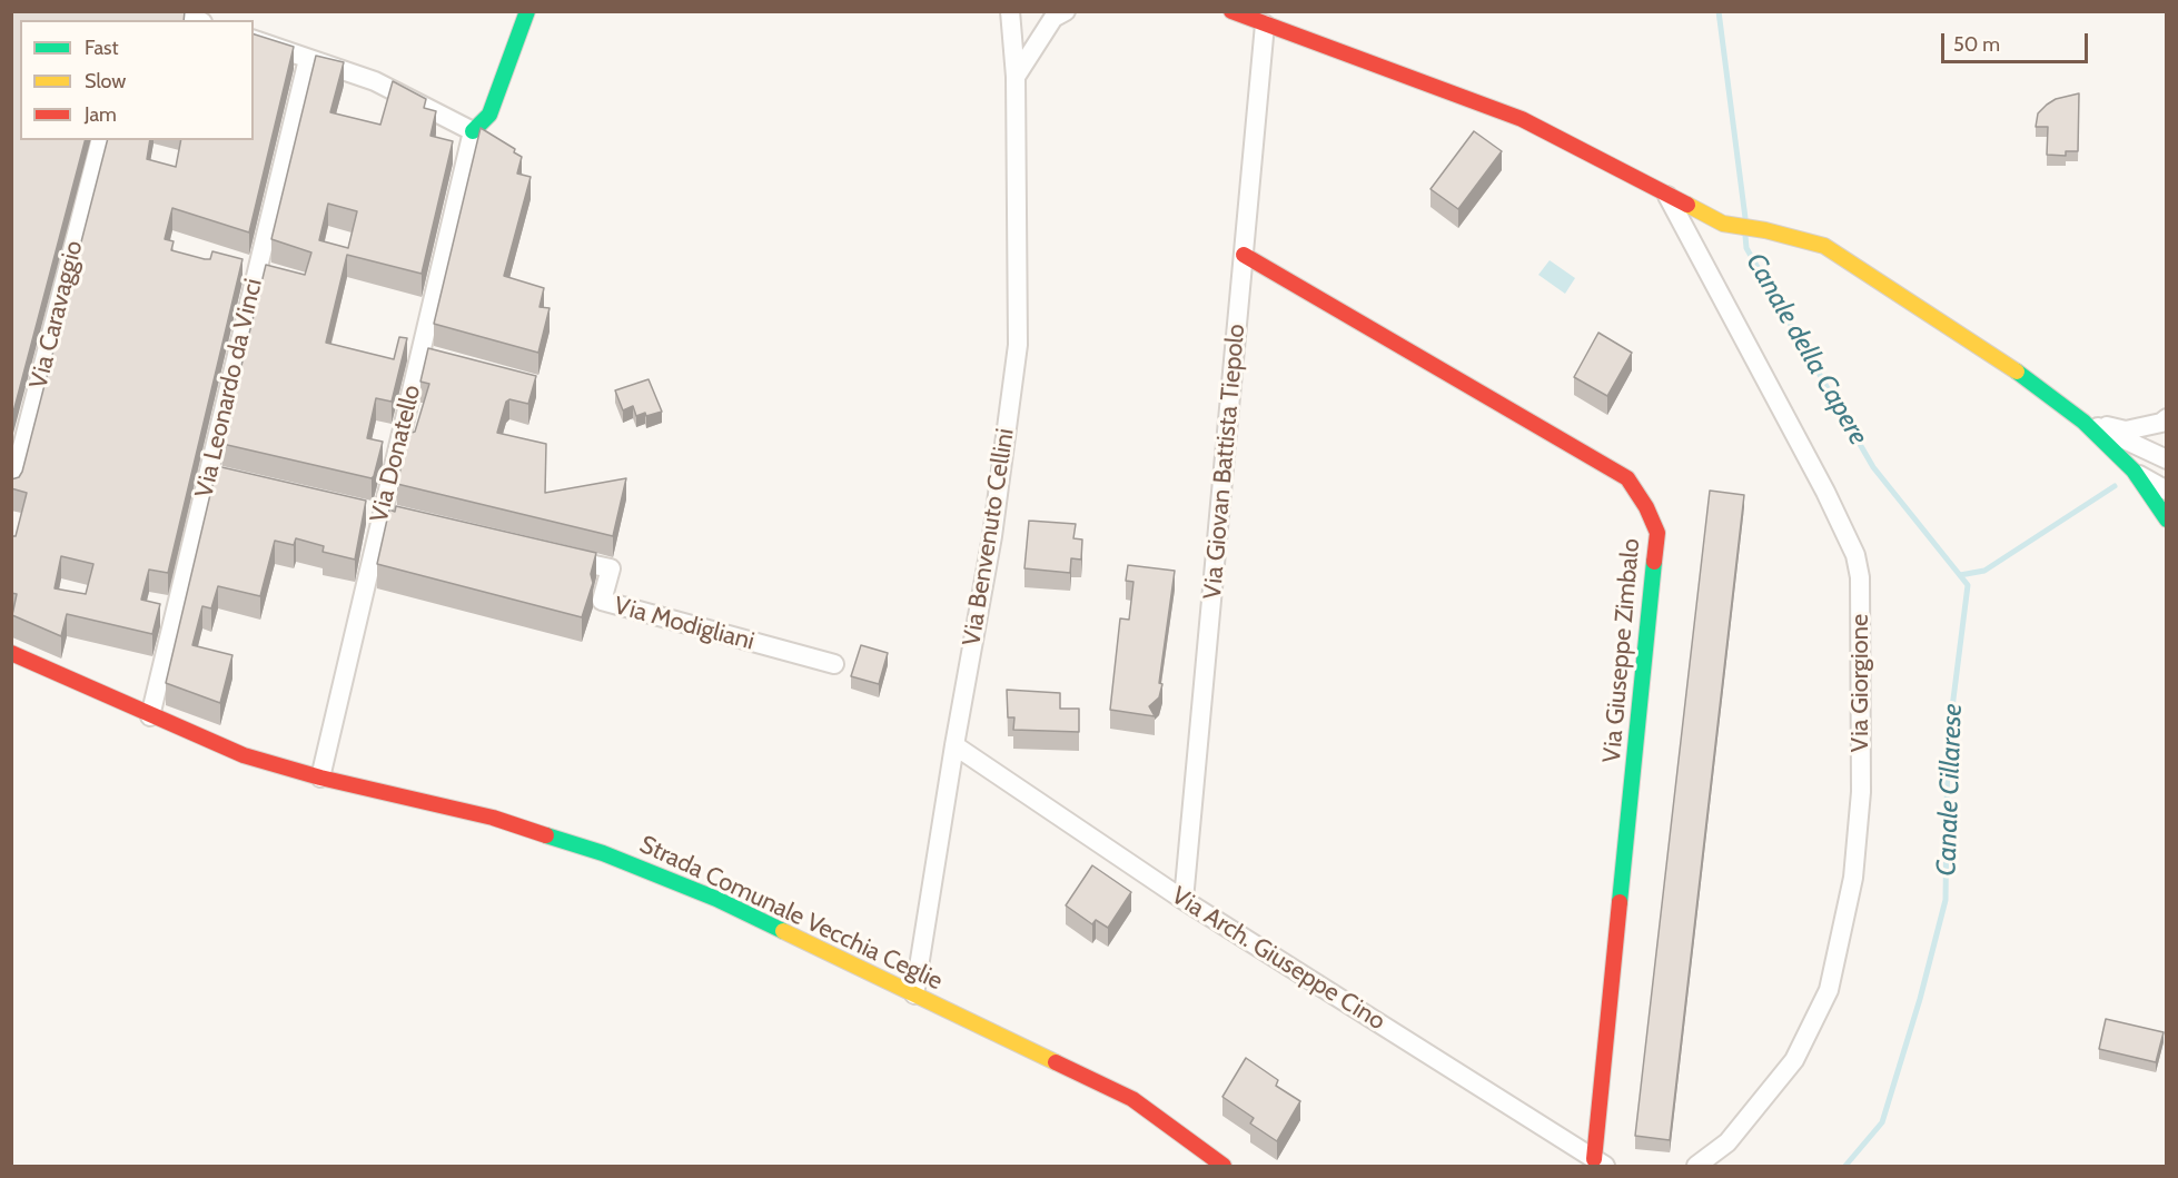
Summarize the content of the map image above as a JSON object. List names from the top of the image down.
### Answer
{
  "streets": {
    "street": [
      "Via Caravaggio",
      "Via Leonardo da Vinci",
      "Via Donatello",
      "Via Giovan Battista Tiepolo",
      "Via Benvenuto Cellini",
      "Via Modigliani",
      "Via Giuseppe Zimbalo",
      "Via Giorgione",
      "Strada Comunale Vecchia Ceglie",
      "Via Arch. Giuseppe Cino"
    ]
  },
  "crossings": [
    ["Via Leonardo da Vinci", "Strada Comunale Vecchia Ceglie"],
    ["Via Donatello", "Strada Comunale Vecchia Ceglie"],
    ["Via Giovan Battista Tiepolo", "Via Giuseppe Zimbalo"],
    ["Via Giovan Battista Tiepolo", "Via Arch. Giuseppe Cino"],
    ["Via Benvenuto Cellini", "Strada Comunale Vecchia Ceglie"],
    ["Via Benvenuto Cellini", "Via Arch. Giuseppe Cino"],
    ["Via Giuseppe Zimbalo", "Via Arch. Giuseppe Cino"]
  ],
  "water": ["Canale della Capere", "Canale Cillarese"],
  "legend": ["Fast", "Slow", "Jam"],
  "scale_bar": "50 m"
}
